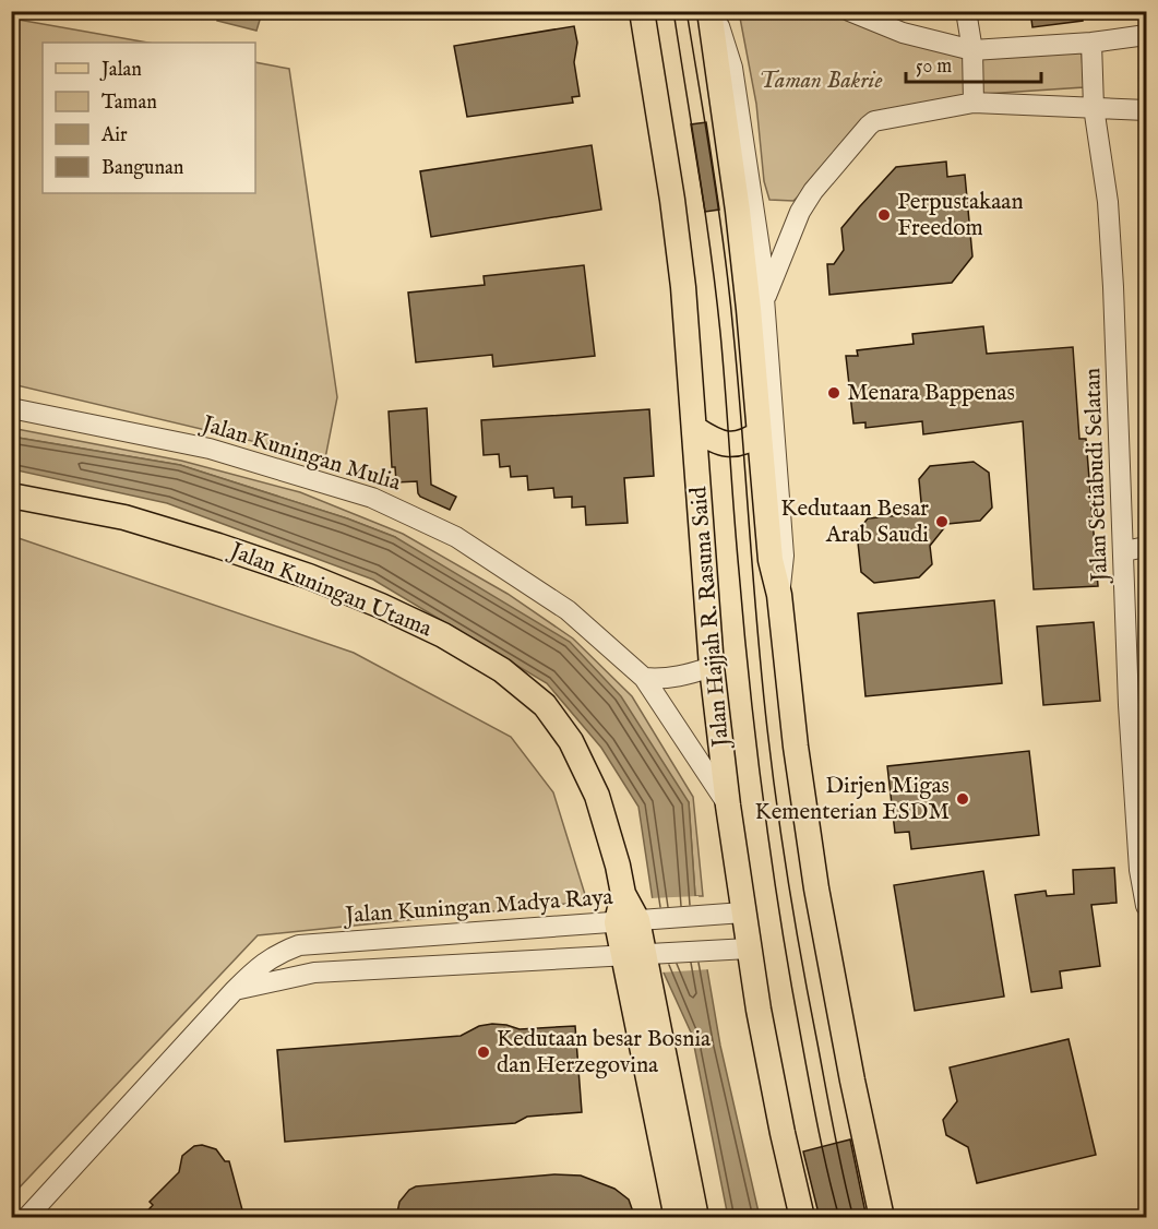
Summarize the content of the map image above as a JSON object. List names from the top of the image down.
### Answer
{
  "streets": {
    "main road": ["Jalan Kuningan Utama", "Jalan Hajjah R. Rasuna Said"],
    "street": ["Jalan Kuningan Mulia", "Jalan Setiabudi Selatan", "Jalan Kuningan Madya Raya"]
  },
  "crossings": [
    ["Jalan Kuningan Mulia", "Jalan Hajjah R. Rasuna Said"],
    ["Jalan Kuningan Utama", "Jalan Kuningan Madya Raya"],
    ["Jalan Hajjah R. Rasuna Said", "Jalan Kuningan Madya Raya"]
  ],
  "parks": ["Taman Bakrie"],
  "places": [
    "Perpustakaan Freedom",
    "Menara Bappenas",
    "Kedutaan Besar Arab Saudi",
    "Dirjen Migas Kementerian ESDM",
    "Kedutaan besar Bosnia dan Herzegovina"
  ],
  "legend": [
    "Jalan",
    "Taman",
    "Air",
    "Bangunan"
  ],
  "scale_bar": "50 m"
}
